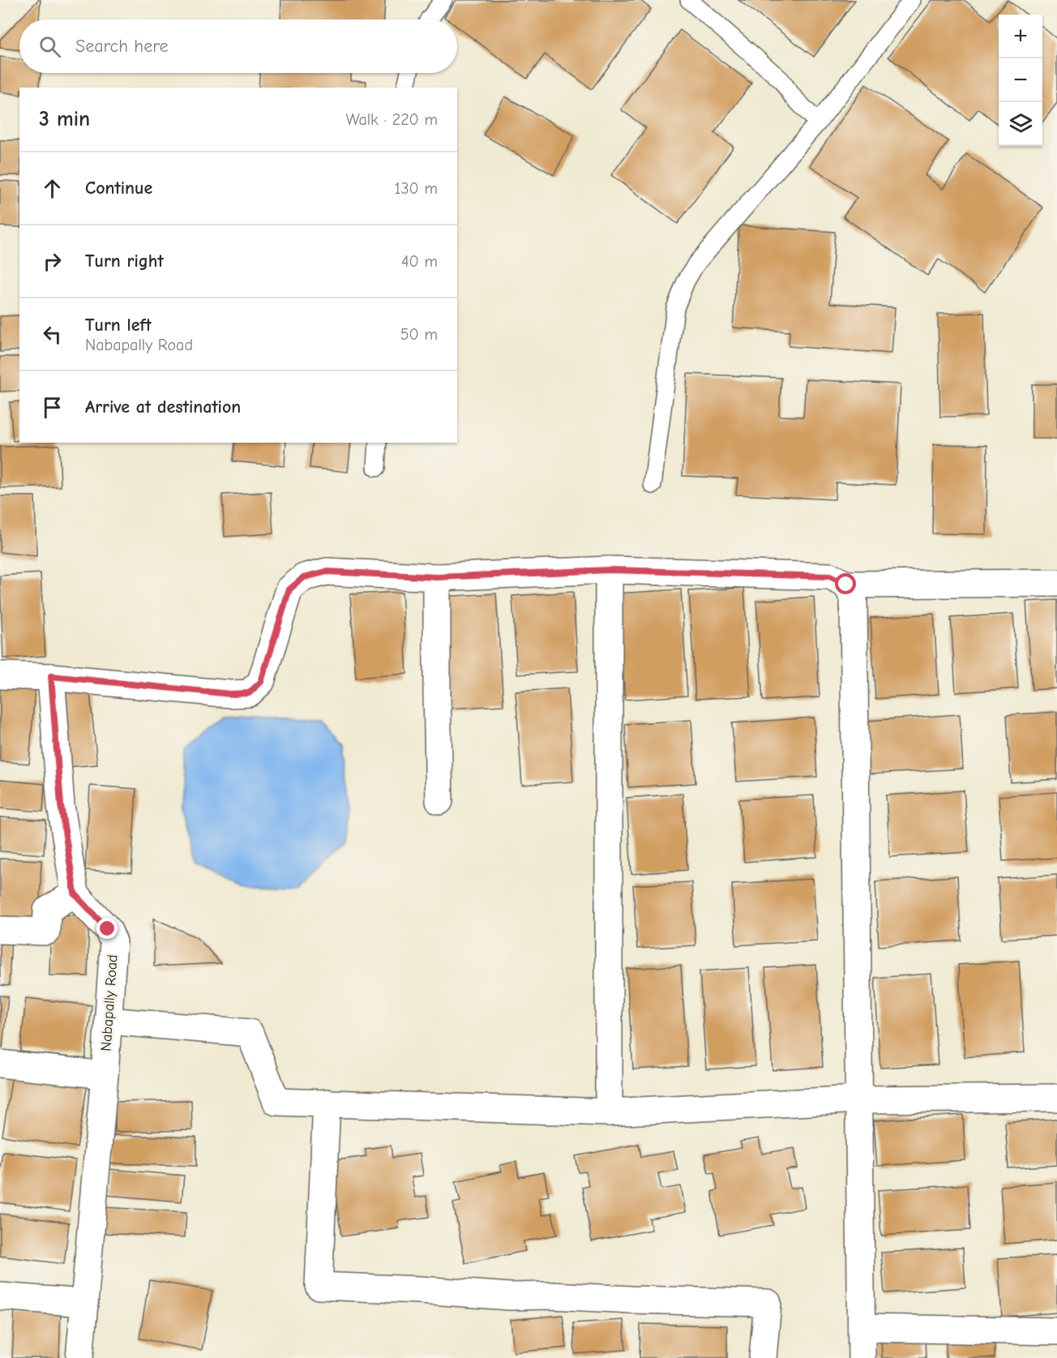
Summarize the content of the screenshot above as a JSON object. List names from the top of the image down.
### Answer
{
  "streets": {
    "street": ["Nabapally Road"]
  },
  "page": {
    "map_buttons": ["+", "−"],
    "search": "Search here",
    "heading": ["3 min", "Walk · 220 m"],
    "list": [
      ["Continue", "130 m"],
      ["Turn right", "40 m"],
      ["Turn left", "Nabapally Road", "50 m"],
      "Arrive at destination"
    ]
  }
}
